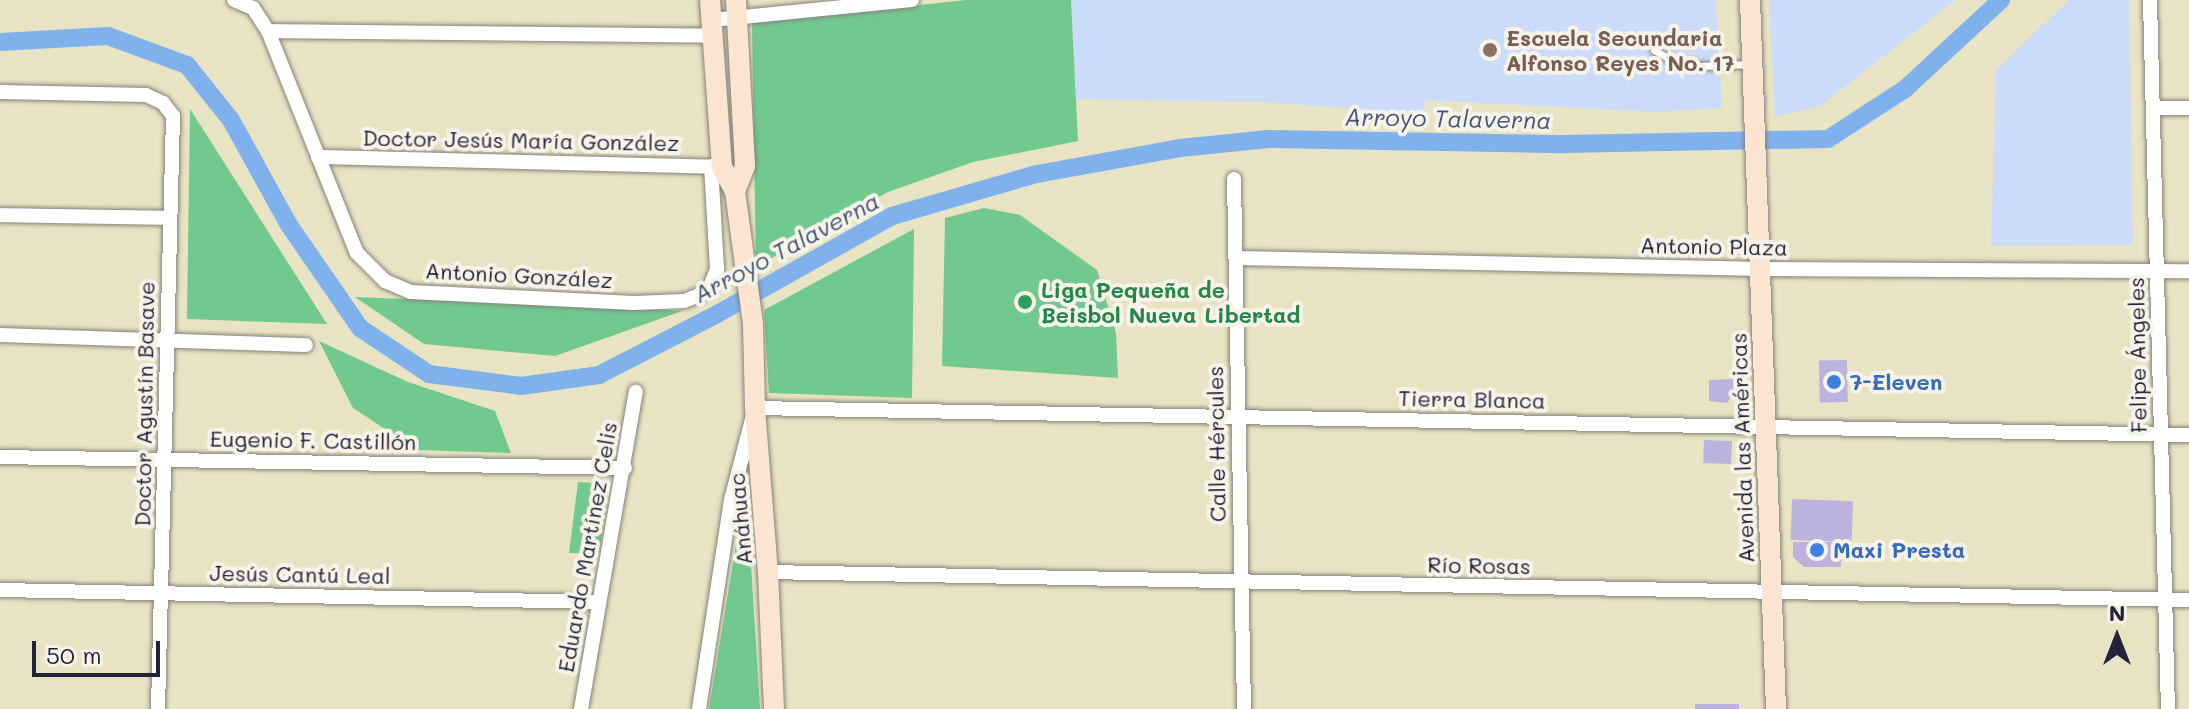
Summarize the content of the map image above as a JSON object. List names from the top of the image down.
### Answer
{
  "streets": {
    "street": [
      "Doctor Jesús María González",
      "Antonio Plaza",
      "Antonio González",
      "Felipe Ángeles",
      "Tierra Blanca",
      "Doctor Agustín Basave",
      "Eugenio F. Castillón",
      "Calle Hércules",
      "Avenida las Américas",
      "Anáhuac",
      "Eduardo Martínez Celis",
      "Río Rosas",
      "Jesús Cantú Leal"
    ]
  },
  "crossings": [
    ["Doctor Jesús María González", "Antonio González"],
    ["Antonio Plaza", "Felipe Ángeles"],
    ["Antonio Plaza", "Calle Hércules"],
    ["Antonio Plaza", "Avenida las Américas"],
    ["Felipe Ángeles", "Tierra Blanca"],
    ["Felipe Ángeles", "Río Rosas"],
    ["Tierra Blanca", "Calle Hércules"],
    ["Tierra Blanca", "Avenida las Américas"],
    ["Tierra Blanca", "Anáhuac"],
    ["Doctor Agustín Basave", "Eugenio F. Castillón"],
    ["Doctor Agustín Basave", "Jesús Cantú Leal"],
    ["Eugenio F. Castillón", "Eduardo Martínez Celis"],
    ["Calle Hércules", "Río Rosas"],
    ["Avenida las Américas", "Río Rosas"],
    ["Anáhuac", "Río Rosas"],
    ["Eduardo Martínez Celis", "Jesús Cantú Leal"]
  ],
  "water": ["Arroyo Talaverna"],
  "places": [
    "Escuela Secundaria Alfonso Reyes No. 17",
    "Liga Pequeña de Beisbol Nueva Libertad",
    "7-Eleven",
    "Maxi Presta"
  ],
  "scale_bar": "50 m",
  "north": "top"
}
